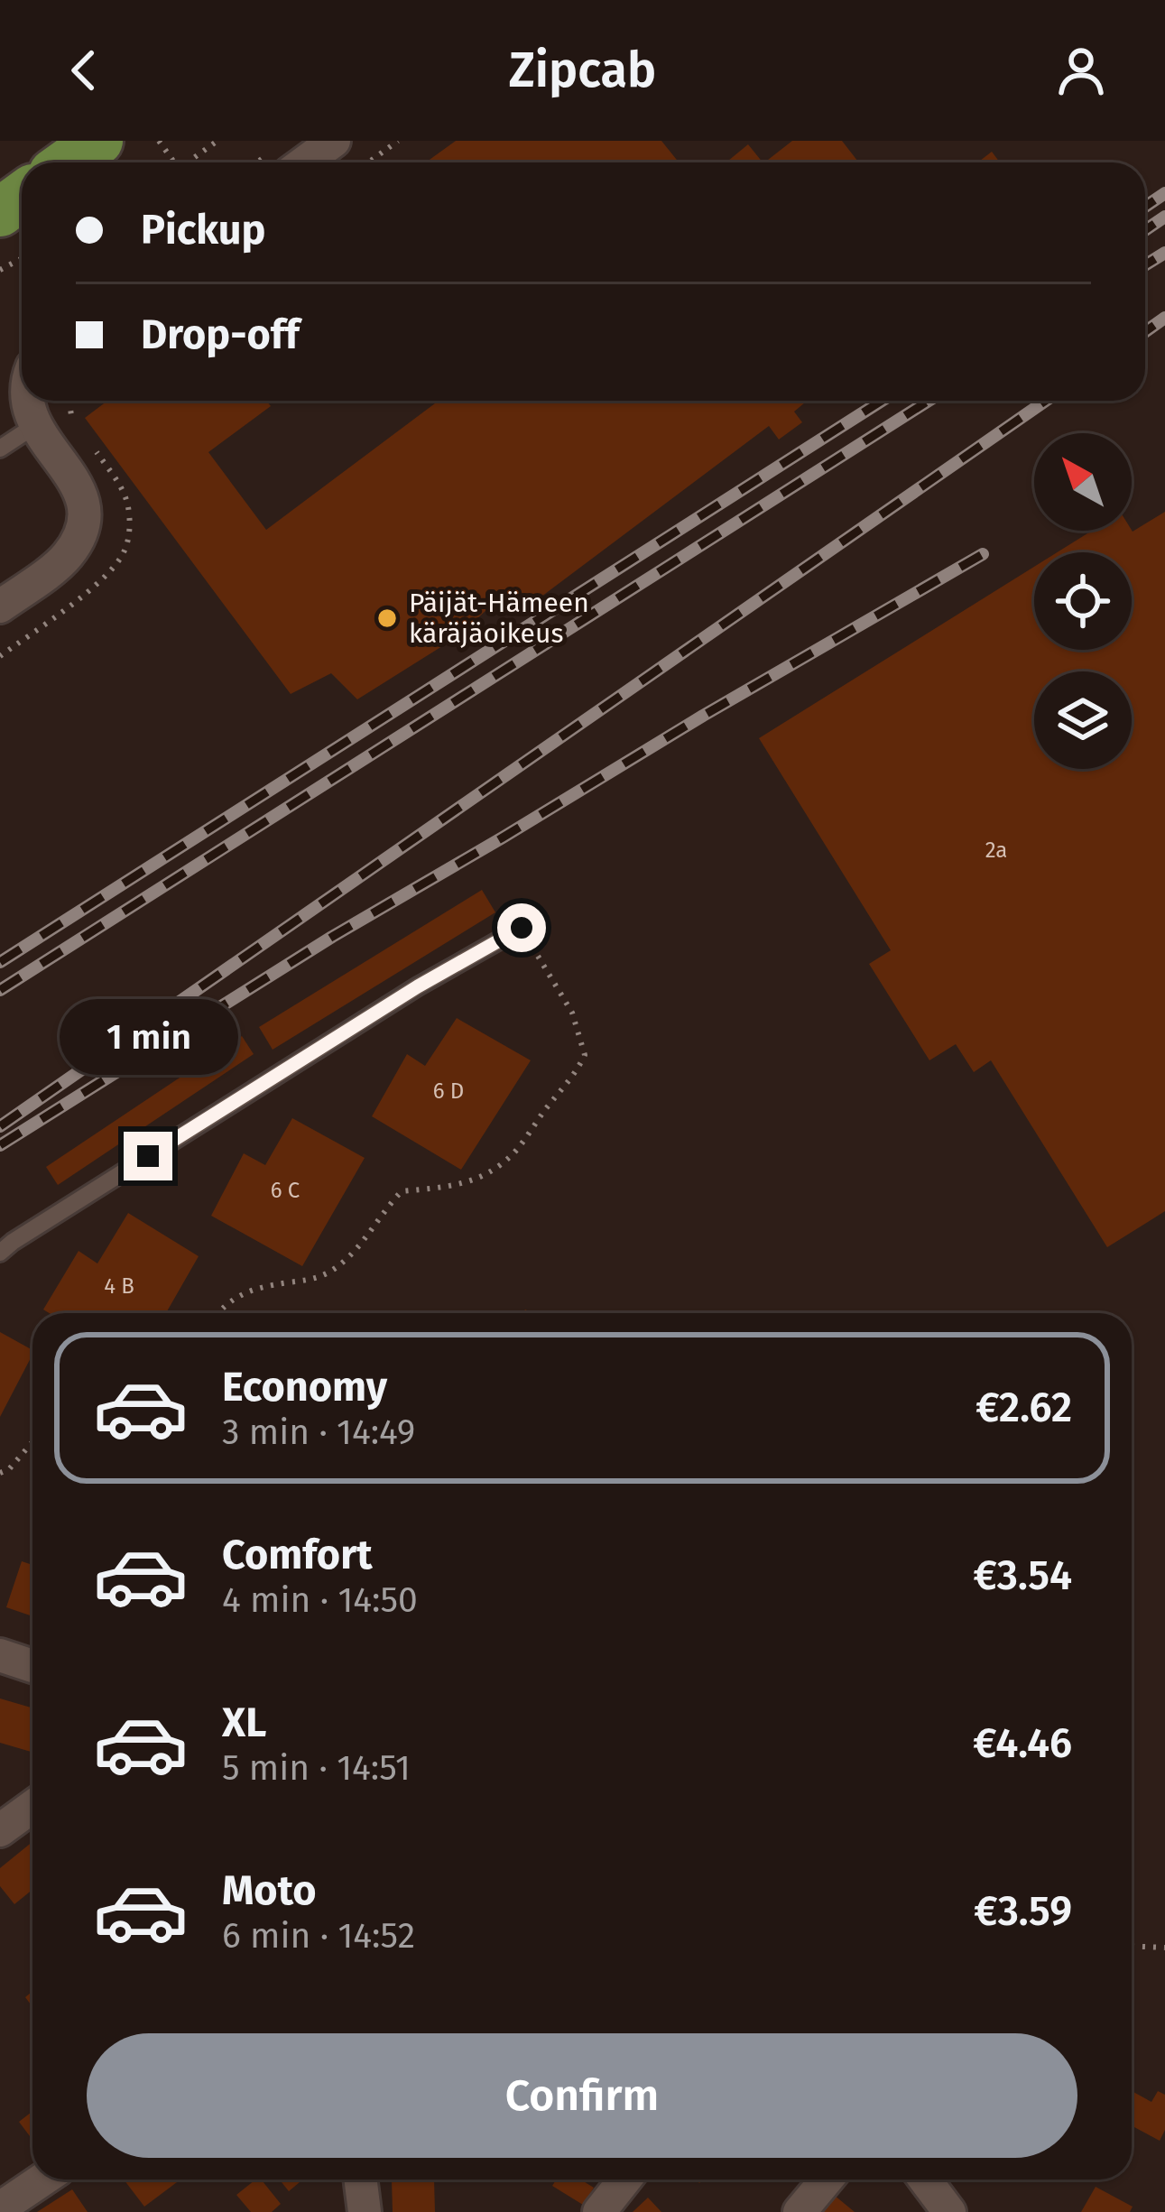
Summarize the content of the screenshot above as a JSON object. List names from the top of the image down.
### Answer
{
  "places": ["Päijät-Hämeen käräjäoikeus"],
  "house_numbers": [
    "2a",
    "6 D",
    "6 C",
    "4 B"
  ],
  "north": "top left",
  "page": {
    "header": "Zipcab",
    "banner": ["Pickup", "Drop-off"],
    "bubble": "1 min",
    "list": [
      {
        "name": "Economy",
        "note": "3 min · 14:49",
        "value": "€2.62"
      },
      {
        "name": "Comfort",
        "note": "4 min · 14:50",
        "value": "€3.54"
      },
      {
        "name": "XL",
        "note": "5 min · 14:51",
        "value": "€4.46"
      },
      {
        "name": "Moto",
        "note": "6 min · 14:52",
        "value": "€3.59"
      }
    ],
    "buttons": "Confirm"
  }
}
